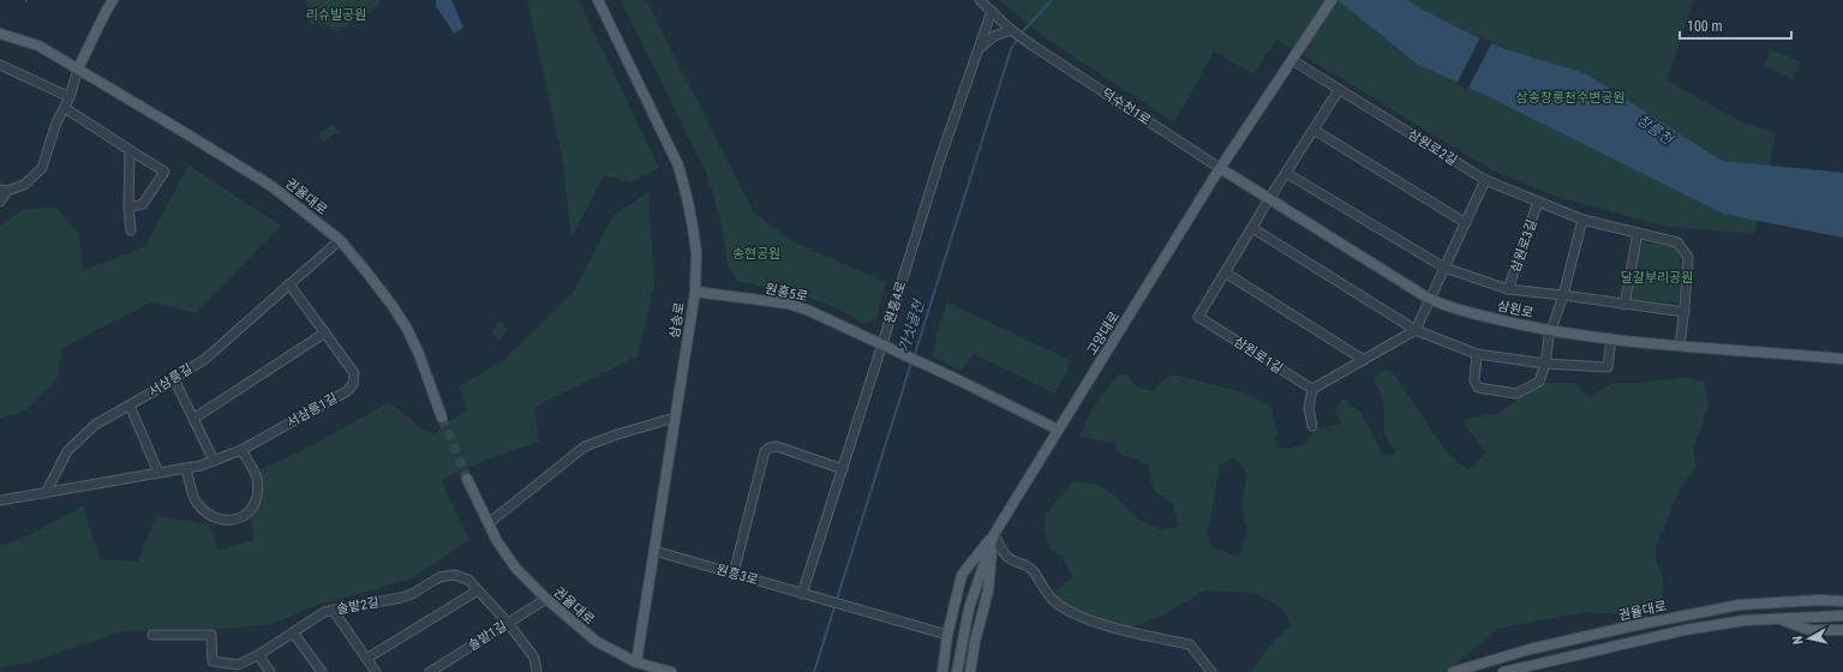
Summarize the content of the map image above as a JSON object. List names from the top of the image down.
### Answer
{
  "streets": {
    "main road": [
      "권율대로",
      "원흥5로",
      "삼원로",
      "삼송로",
      "고양대로"
    ],
    "street": [
      "덕수천1로",
      "삼원로2길",
      "삼원로3길",
      "원흥4로",
      "삼원로1길",
      "서삼릉길",
      "서삼릉1길",
      "원흥3로",
      "솔밭2길",
      "솔밭1길"
    ]
  },
  "crossings": [
    ["덕수천1로", "삼원로"],
    ["덕수천1로", "고양대로"],
    ["삼원로2길", "삼원로3길"],
    ["삼원로2길", "고양대로"],
    ["권율대로", "삼송로"],
    ["권율대로", "서삼릉길"],
    ["권율대로", "솔밭1길"],
    ["삼원로3길", "삼원로"],
    ["원흥5로", "원흥4로"],
    ["원흥5로", "삼송로"],
    ["원흥5로", "고양대로"],
    ["원흥4로", "원흥3로"],
    ["삼원로", "고양대로"],
    ["삼원로", "삼원로1길"],
    ["삼송로", "원흥3로"],
    ["서삼릉길", "서삼릉1길"],
    ["솔밭2길", "솔밭1길"]
  ],
  "water": ["창릉천", "가싯골천"],
  "parks": [
    "리슈빌공원",
    "삼송창릉천수변공원",
    "송현공원",
    "달걀부리공원"
  ],
  "scale_bar": "100 m",
  "north": "left"
}
